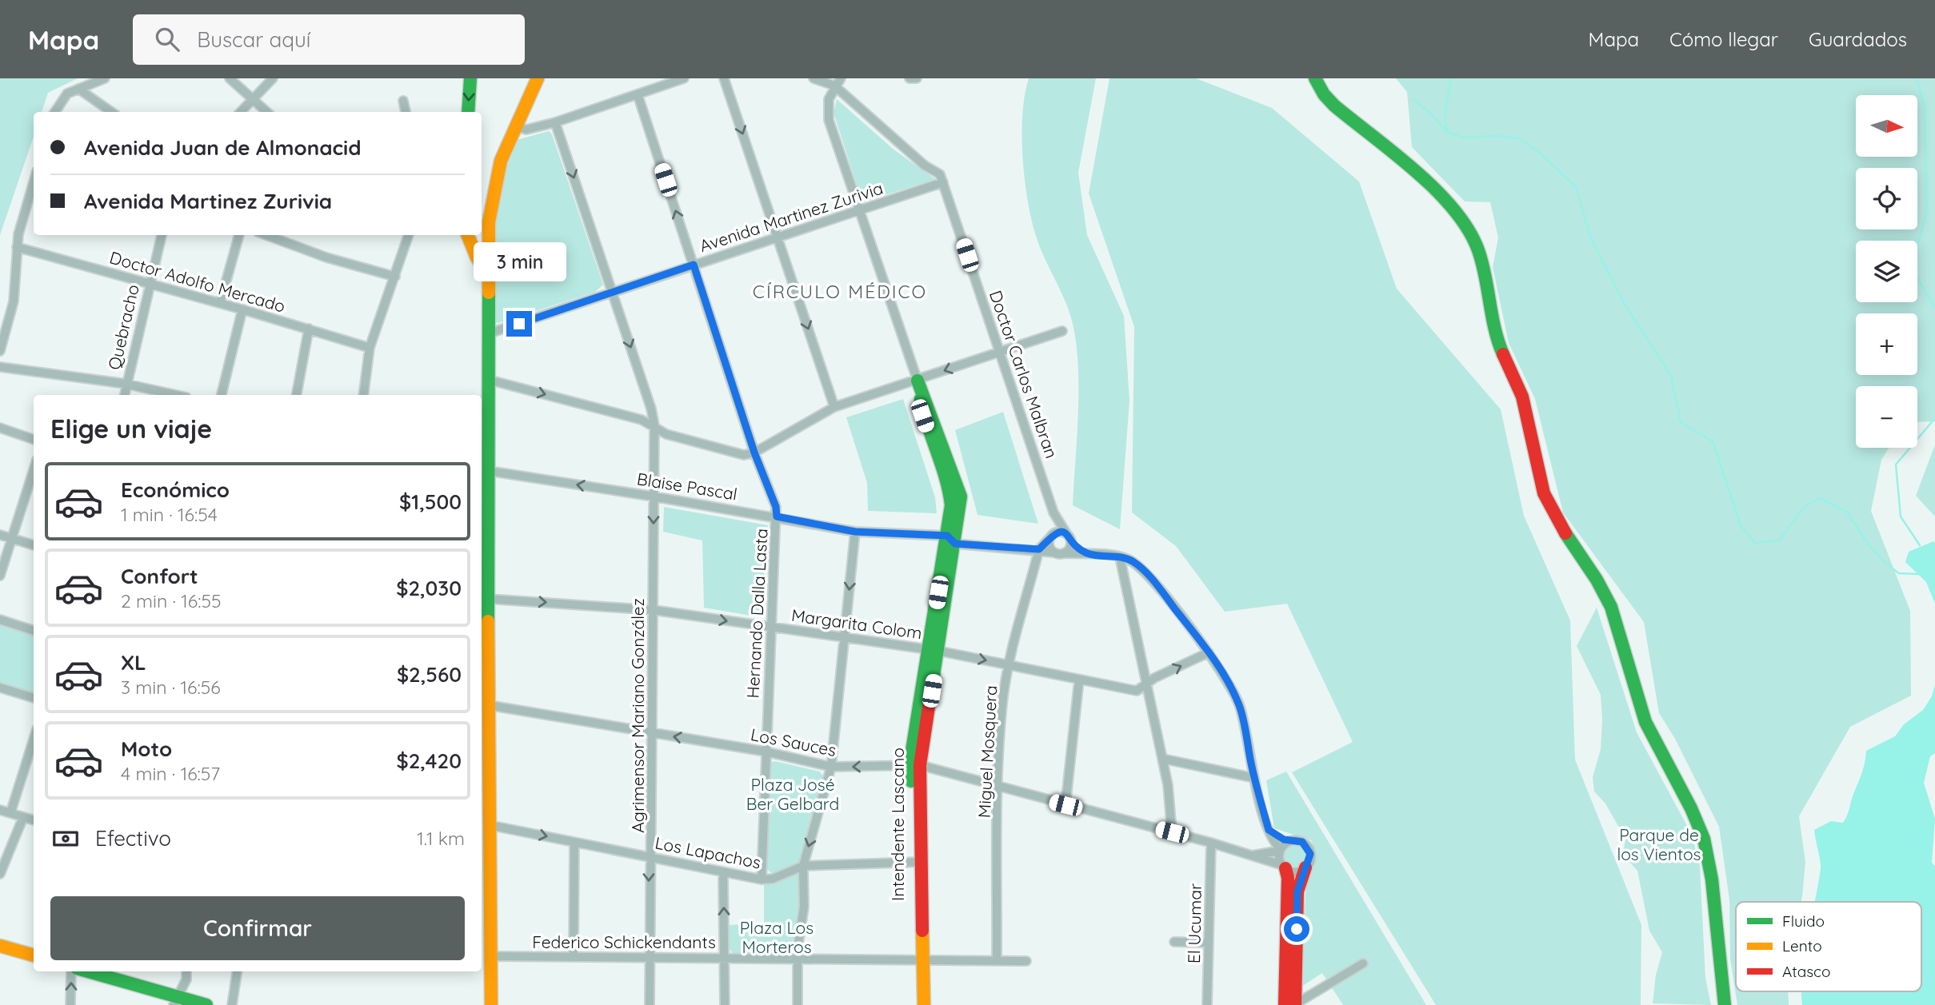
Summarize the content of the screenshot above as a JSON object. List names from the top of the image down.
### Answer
{
  "streets": {
    "main road": ["Intendente Lascano"],
    "street": [
      "Avenida Martinez Zurivia",
      "Doctor Adolfo Mercado",
      "Quebracho",
      "Doctor Carlos Malbran",
      "Blaise Pascal",
      "Hernando Dalla Lasta",
      "Margarita Colom",
      "Agrimensor Mariano González",
      "Los Sauces",
      "Miguel Mosquera",
      "Los Lapachos",
      "El Ucumar",
      "Federico Schickendants"
    ]
  },
  "crossings": [
    ["Avenida Martinez Zurivia", "Doctor Carlos Malbran"],
    ["Avenida Martinez Zurivia", "Hernando Dalla Lasta"],
    ["Avenida Martinez Zurivia", "Agrimensor Mariano González"],
    ["Doctor Adolfo Mercado", "Quebracho"],
    ["Blaise Pascal", "Hernando Dalla Lasta"],
    ["Blaise Pascal", "Agrimensor Mariano González"],
    ["Blaise Pascal", "Miguel Mosquera"],
    ["Blaise Pascal", "Intendente Lascano"],
    ["Hernando Dalla Lasta", "Margarita Colom"],
    ["Hernando Dalla Lasta", "Los Sauces"],
    ["Hernando Dalla Lasta", "Los Lapachos"],
    ["Margarita Colom", "Agrimensor Mariano González"],
    ["Margarita Colom", "Miguel Mosquera"],
    ["Margarita Colom", "Intendente Lascano"],
    ["Agrimensor Mariano González", "Los Sauces"],
    ["Agrimensor Mariano González", "Los Lapachos"],
    ["Agrimensor Mariano González", "Federico Schickendants"],
    ["Los Sauces", "Miguel Mosquera"],
    ["Los Sauces", "Intendente Lascano"],
    ["Los Sauces", "El Ucumar"],
    ["Miguel Mosquera", "Federico Schickendants"],
    ["Intendente Lascano", "Los Lapachos"],
    ["Intendente Lascano", "Federico Schickendants"]
  ],
  "one_way": ["Margarita Colom", "Agrimensor Mariano González"],
  "districts": ["CÍRCULO MÉDICO"],
  "parks": ["Plaza José Ber Gelbard", "Parque de los Vientos", "Plaza Los Morteros"],
  "legend": ["Fluido", "Lento", "Atasco"],
  "north": "right",
  "page": {
    "header": "Mapa",
    "search": "Buscar aquí",
    "nav": ["Mapa", "Cómo llegar", "Guardados"],
    "map_buttons": ["+", "−"],
    "banner": ["Avenida Juan de Almonacid", "Avenida Martinez Zurivia"],
    "bubble": "3 min",
    "heading": "Elige un viaje",
    "list": [
      {
        "name": "Económico",
        "note": "1 min · 16:54",
        "value": "$1,500"
      },
      {
        "name": "Confort",
        "note": "2 min · 16:55",
        "value": "$2,030"
      },
      {
        "name": "XL",
        "note": "3 min · 16:56",
        "value": "$2,560"
      },
      {
        "name": "Moto",
        "note": "4 min · 16:57",
        "value": "$2,420"
      }
    ],
    "pay": ["Efectivo", "1.1 km"],
    "buttons": "Confirmar"
  }
}
